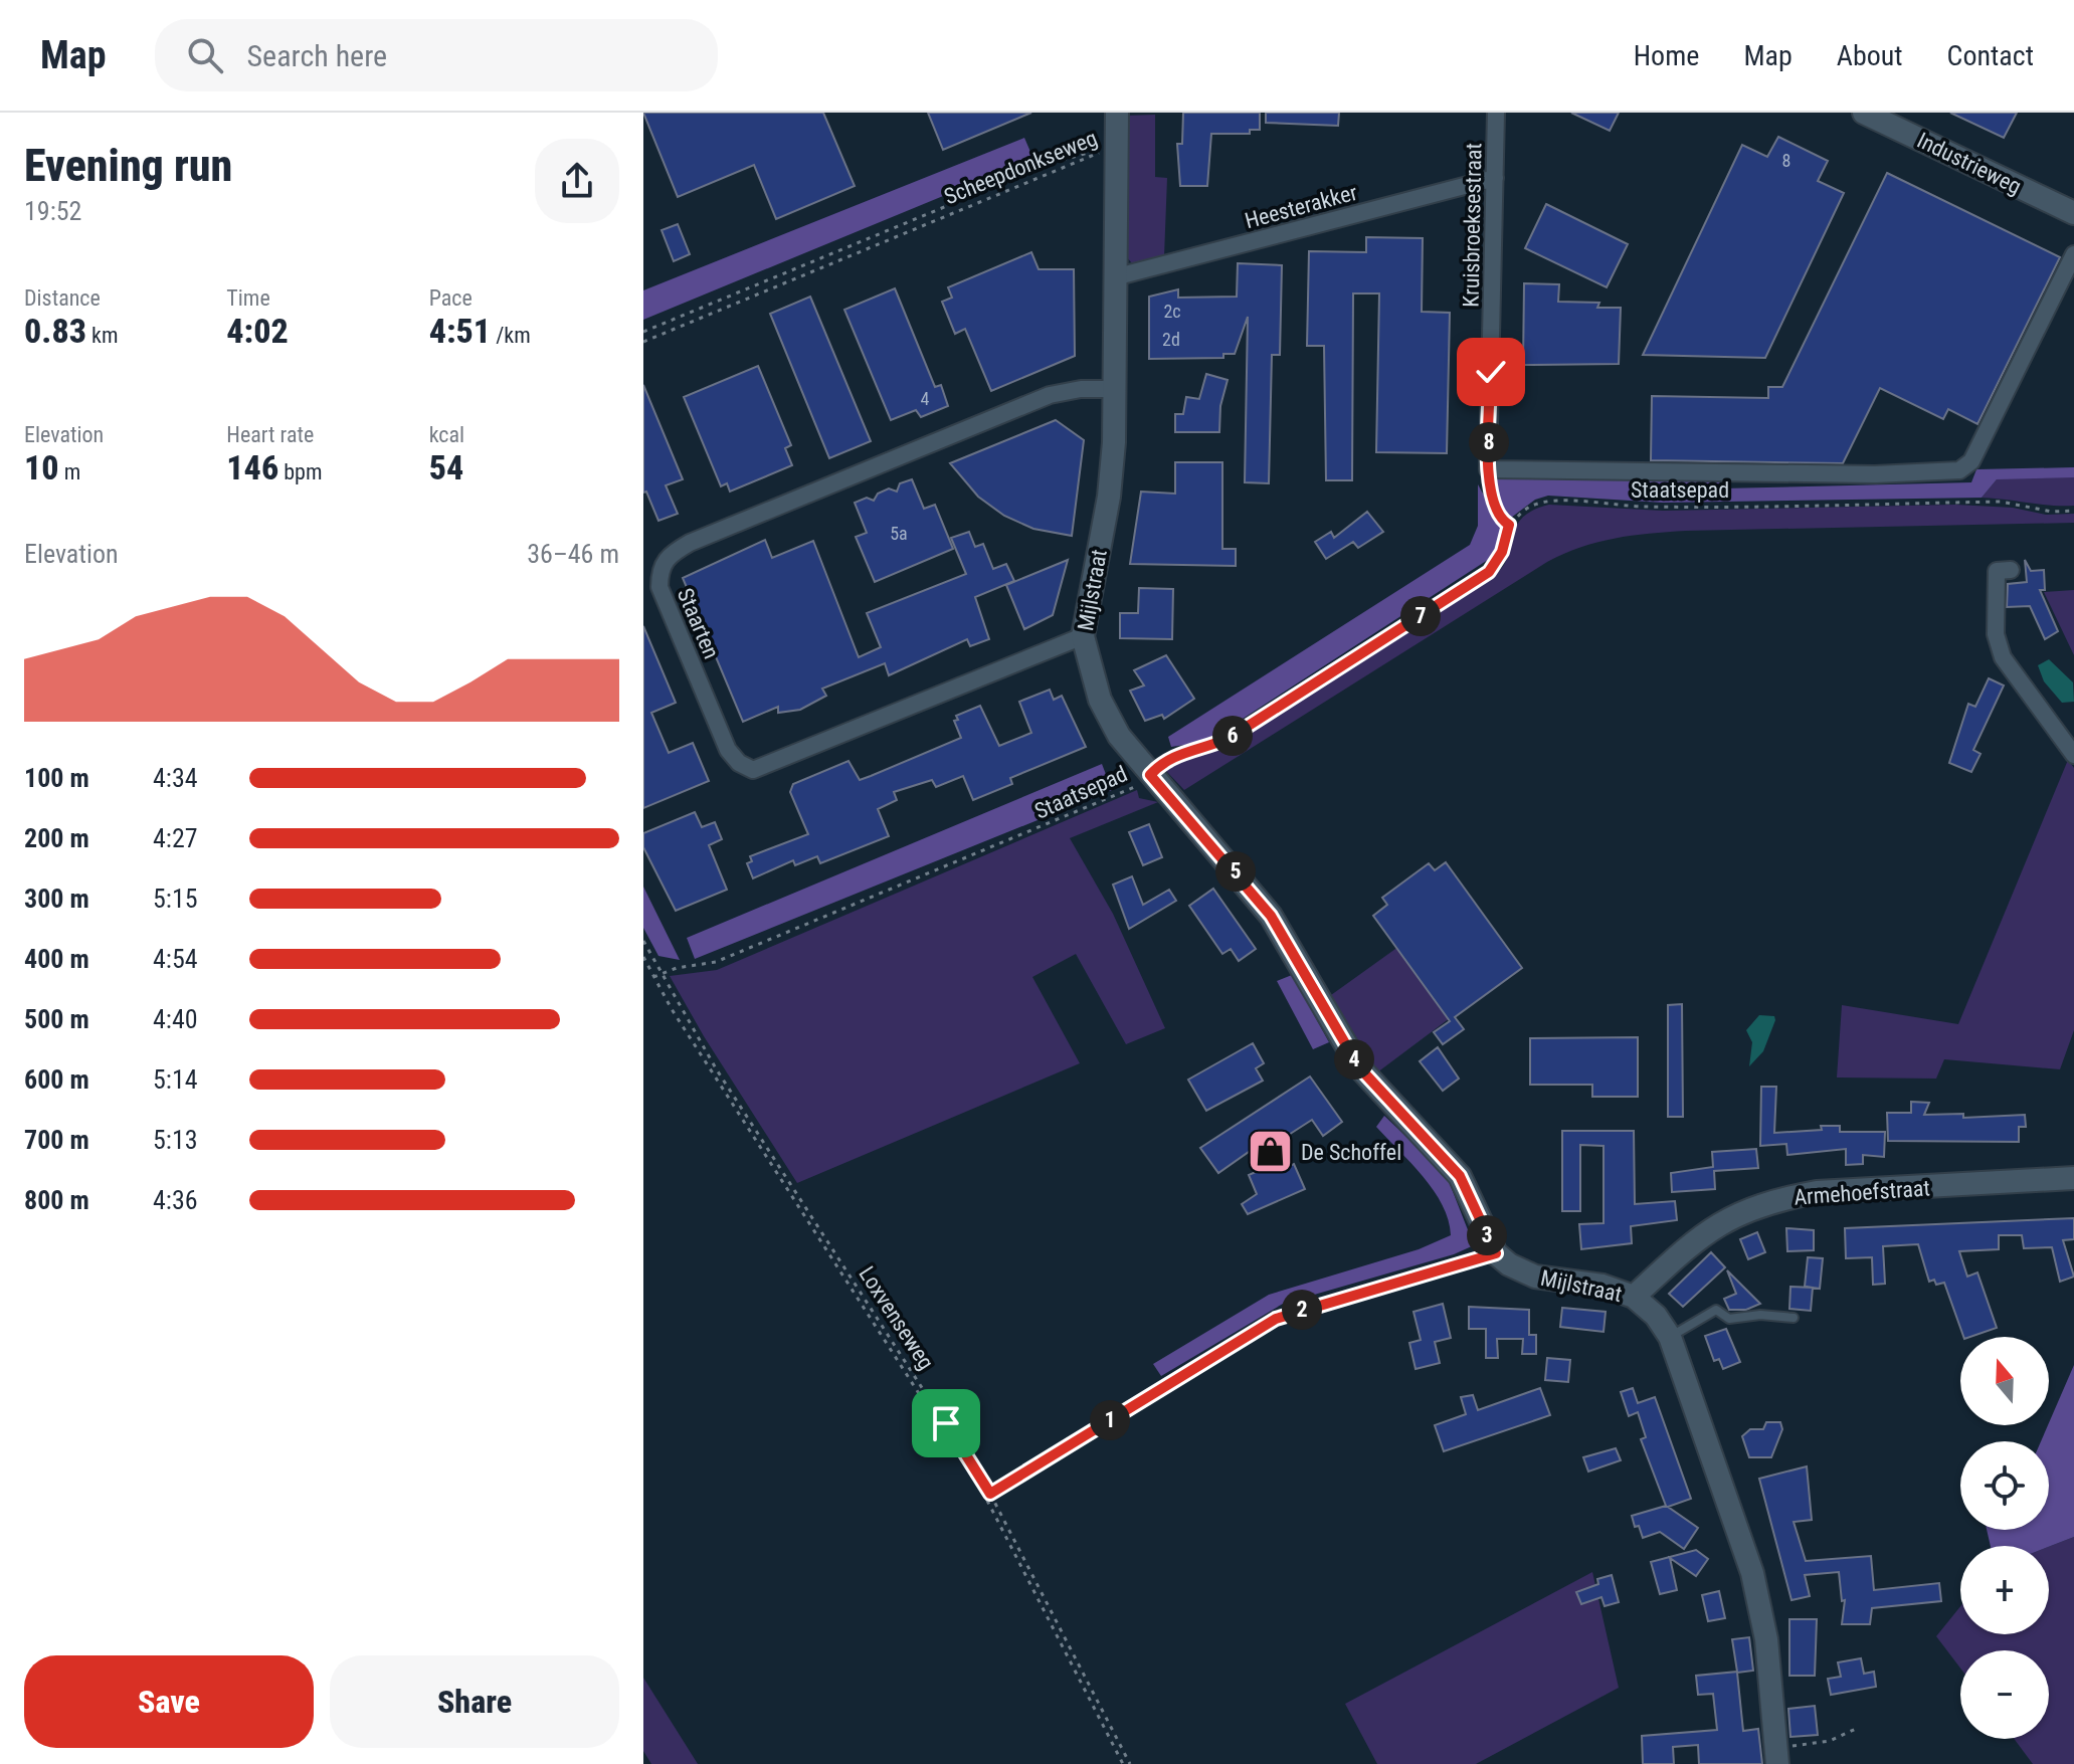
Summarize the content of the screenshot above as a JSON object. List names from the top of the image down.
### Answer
{
  "streets": {
    "street": [
      "Industrieweg",
      "Heesterakker",
      "Kruisbroeksestraat",
      "Mijlstraat",
      "Staarten",
      "Armehoefstraat"
    ],
    "path": ["Scheepdonkseweg", "Staatsepad", "Loxvenseweg"]
  },
  "crossings": [
    ["Scheepdonkseweg", "Mijlstraat"],
    ["Heesterakker", "Kruisbroeksestraat"],
    ["Heesterakker", "Mijlstraat"],
    ["Staatsepad", "Mijlstraat"],
    ["Staatsepad", "Loxvenseweg"],
    ["Mijlstraat", "Staarten"],
    ["Mijlstraat", "Armehoefstraat"]
  ],
  "places": {
    "shop": ["De Schoffel"]
  },
  "house_numbers": [
    "8",
    "2c",
    "2d",
    "4",
    "5a"
  ],
  "north": "top",
  "page": {
    "header": "Map",
    "search": "Search here",
    "nav": [
      "Home",
      "Map",
      "About",
      "Contact"
    ],
    "heading": ["Evening run", "19:52"],
    "stats": [
      ["Distance", "0.83 km"],
      ["Time", "4:02"],
      ["Pace", "4:51 /km"],
      ["Elevation", "10 m"],
      ["Heart rate", "146 bpm"],
      ["kcal", "54"]
    ],
    "pins": [
      "8",
      "7",
      "6",
      "5",
      "4",
      "3",
      "2",
      "1"
    ],
    "chart": ["Elevation", "36–46 m"],
    "list": [
      {
        "name": "100 m",
        "note": "4:34"
      },
      {
        "name": "200 m",
        "note": "4:27"
      },
      {
        "name": "300 m",
        "note": "5:15"
      },
      {
        "name": "400 m",
        "note": "4:54"
      },
      {
        "name": "500 m",
        "note": "4:40"
      },
      {
        "name": "600 m",
        "note": "5:14"
      },
      {
        "name": "700 m",
        "note": "5:13"
      },
      {
        "name": "800 m",
        "note": "4:36"
      }
    ],
    "map_buttons": ["+", "−"],
    "buttons": ["Save", "Share"]
  }
}
